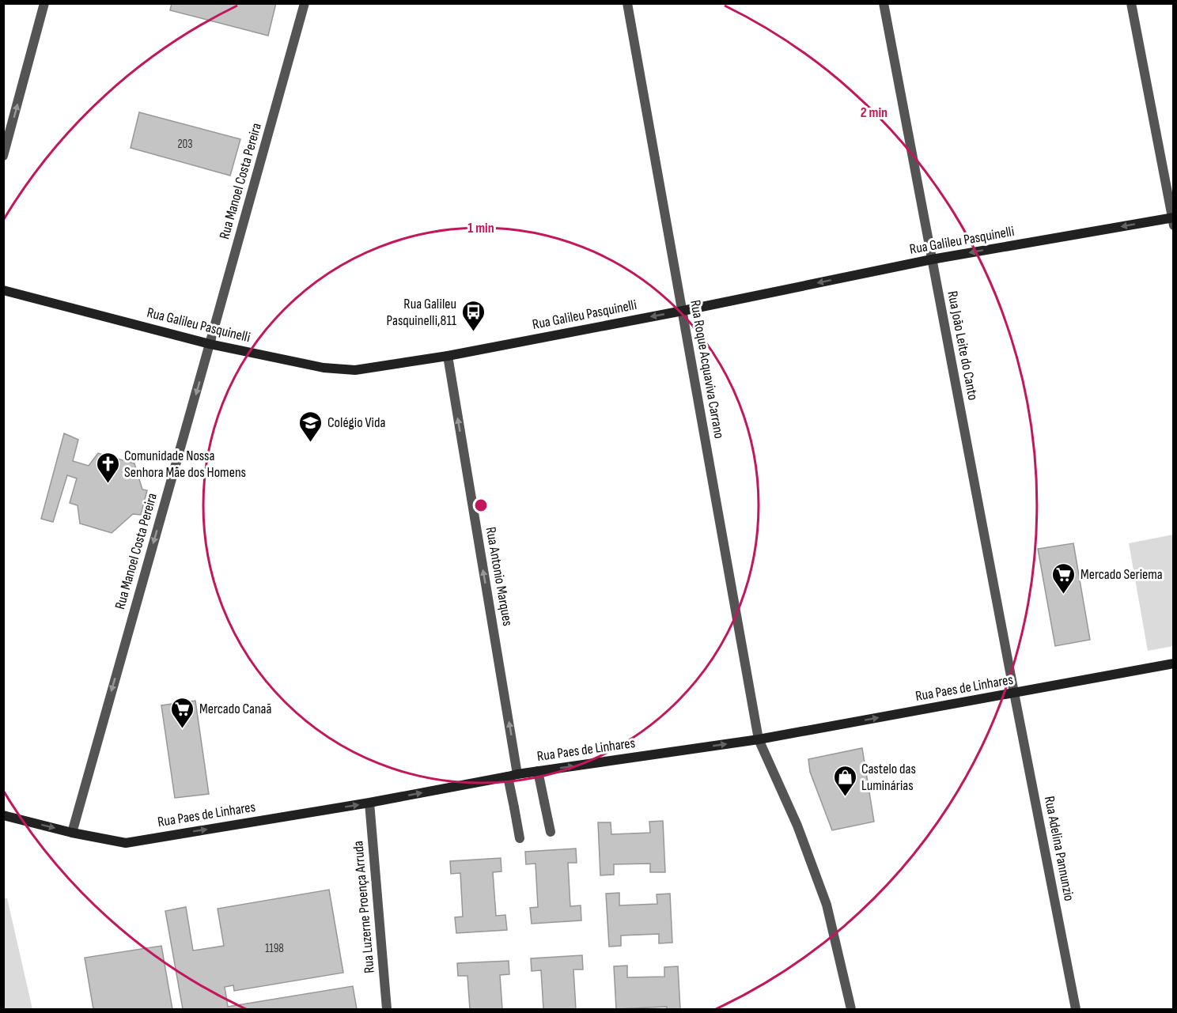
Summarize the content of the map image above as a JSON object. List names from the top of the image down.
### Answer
{
  "streets": {
    "street": [
      "Rua Manoel Costa Pereira",
      "Rua Galileu Pasquinelli",
      "Rua João Leite do Canto",
      "Rua Roque Acquaviva Carrano",
      "Rua Antonio Marques",
      "Rua Paes de Linhares",
      "Rua Adelina Pannunzio",
      "Rua Luzerne Proença Arruda"
    ]
  },
  "crossings": [
    ["Rua Manoel Costa Pereira", "Rua Galileu Pasquinelli"],
    ["Rua Manoel Costa Pereira", "Rua Paes de Linhares"],
    ["Rua Galileu Pasquinelli", "Rua João Leite do Canto"],
    ["Rua Galileu Pasquinelli", "Rua Roque Acquaviva Carrano"],
    ["Rua Galileu Pasquinelli", "Rua Antonio Marques"],
    ["Rua João Leite do Canto", "Rua Paes de Linhares"],
    ["Rua João Leite do Canto", "Rua Adelina Pannunzio"],
    ["Rua Roque Acquaviva Carrano", "Rua Paes de Linhares"],
    ["Rua Antonio Marques", "Rua Paes de Linhares"],
    ["Rua Paes de Linhares", "Rua Adelina Pannunzio"],
    ["Rua Paes de Linhares", "Rua Luzerne Proença Arruda"]
  ],
  "one_way": [
    "Rua Manoel Costa Pereira",
    "Rua Galileu Pasquinelli",
    "Rua Antonio Marques",
    "Rua Paes de Linhares"
  ],
  "places": {
    "bus stop": ["Rua Galileu Pasquinelli,811"],
    "school or university": ["Colégio Vida"],
    "church": ["Comunidade Nossa Senhora Mãe dos Homens"],
    "supermarket": ["Mercado Seriema", "Mercado Canaã"],
    "shop": ["Castelo das Luminárias"]
  },
  "house_numbers": ["203", "1198"],
  "rings": ["2 min", "1 min"]
}
